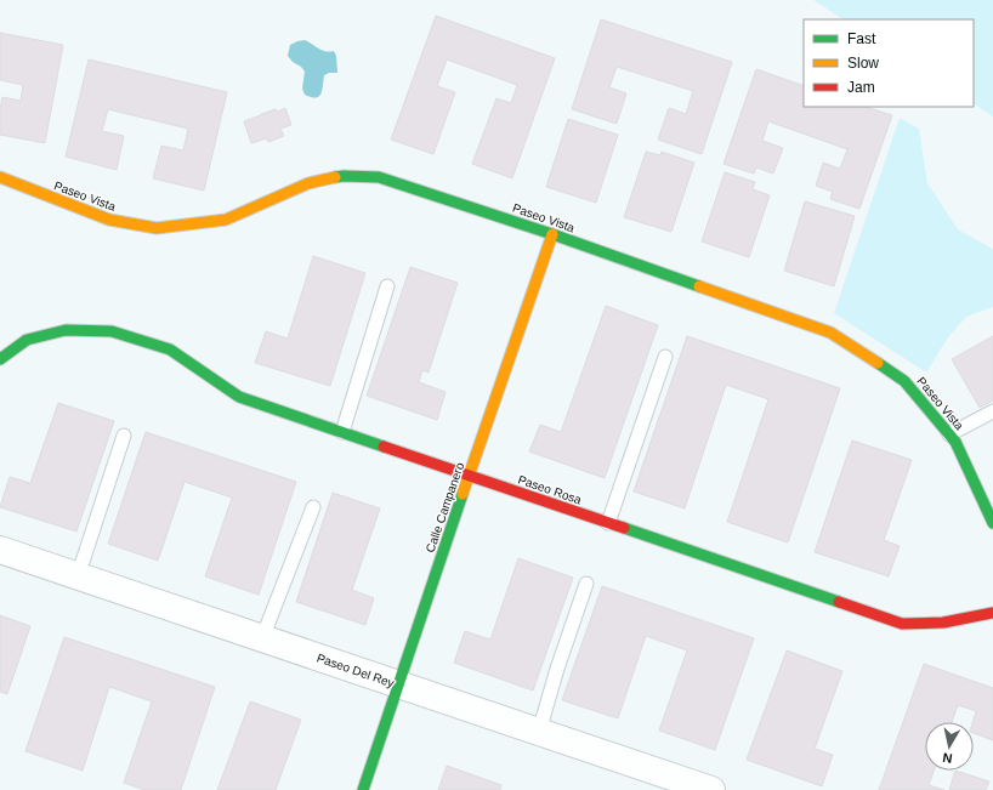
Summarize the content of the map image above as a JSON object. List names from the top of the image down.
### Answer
{
  "streets": {
    "street": [
      "Paseo Vista",
      "Paseo Rosa",
      "Calle Campanero",
      "Paseo Del Rey"
    ]
  },
  "crossings": [
    ["Paseo Vista", "Calle Campanero"],
    ["Paseo Rosa", "Calle Campanero"],
    ["Calle Campanero", "Paseo Del Rey"]
  ],
  "legend": ["Fast", "Slow", "Jam"],
  "north": "bottom"
}
